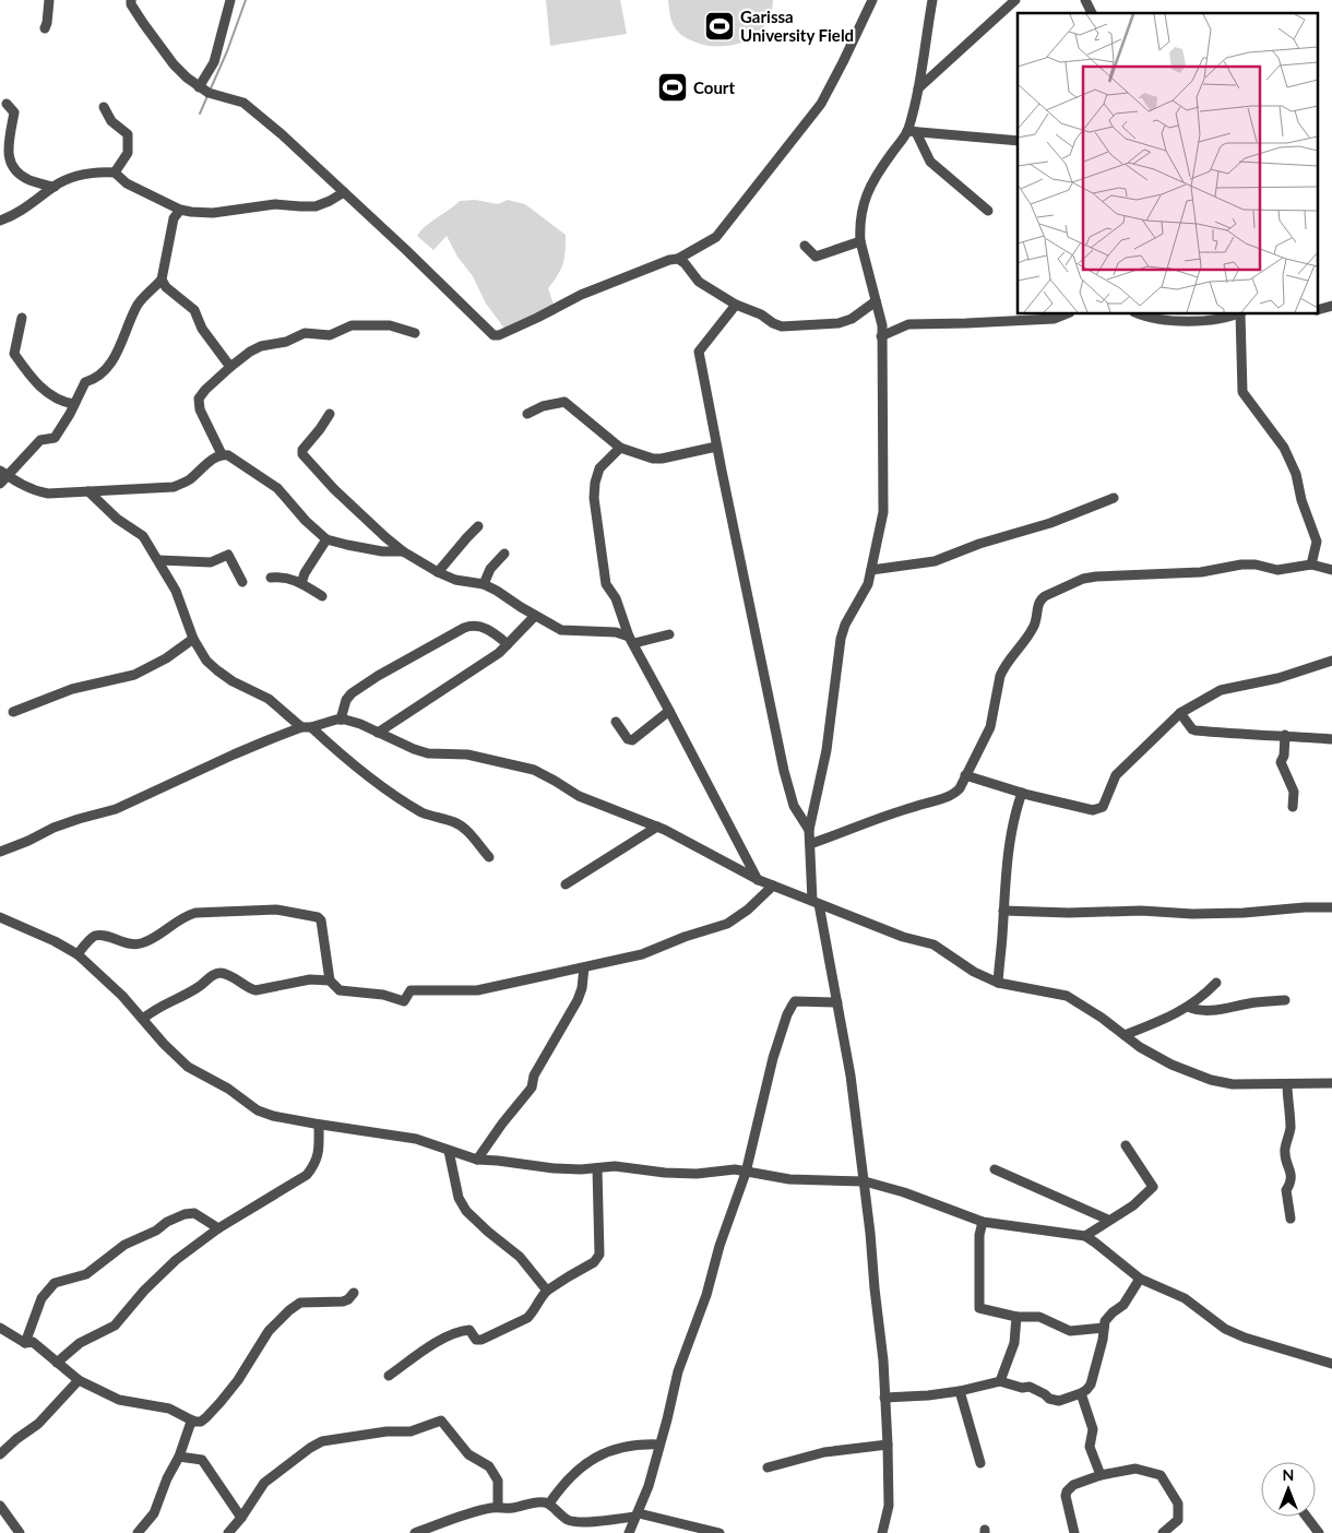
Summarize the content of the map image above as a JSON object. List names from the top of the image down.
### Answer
{
  "places": {
    "sports": ["Garissa University Field", "Court"]
  },
  "north": "top"
}
